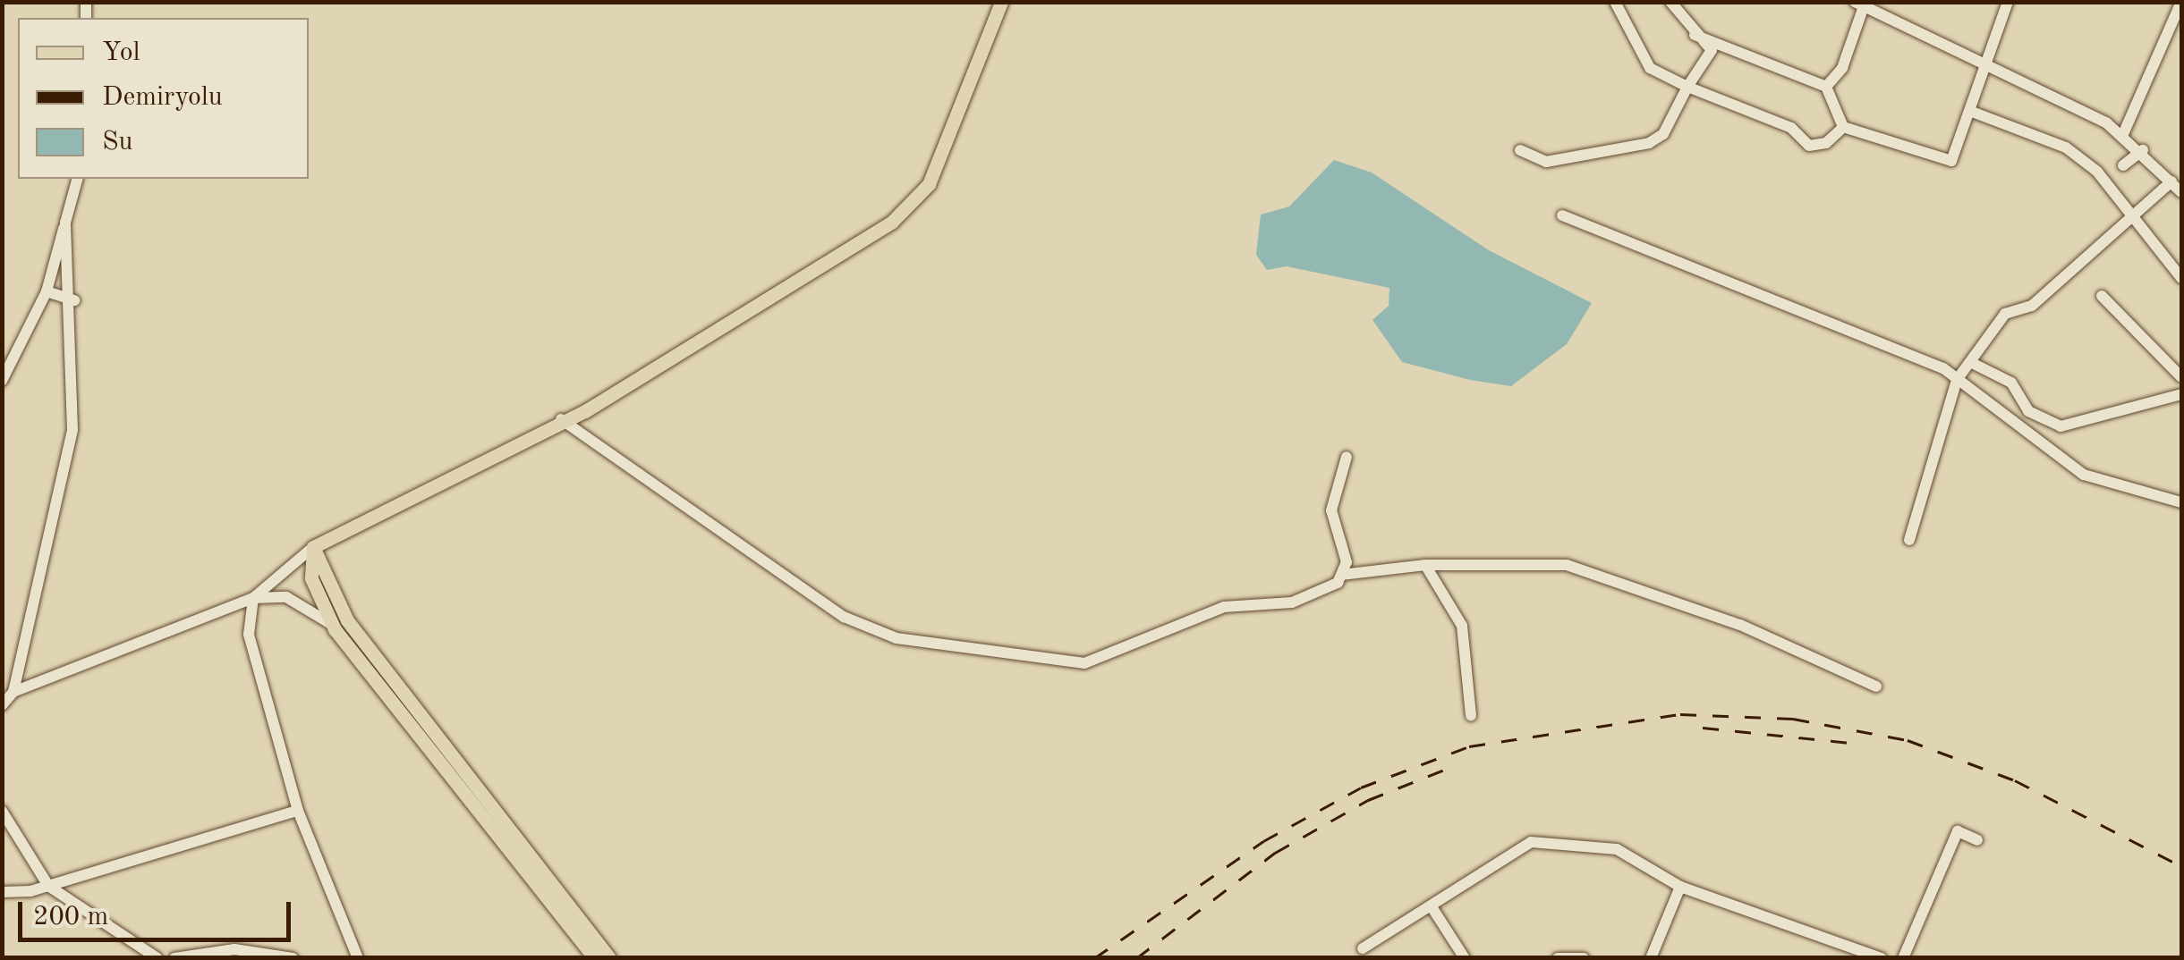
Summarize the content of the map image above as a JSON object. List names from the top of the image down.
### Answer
{
  "legend": ["Yol", "Demiryolu", "Su"],
  "scale_bar": "200 m"
}
